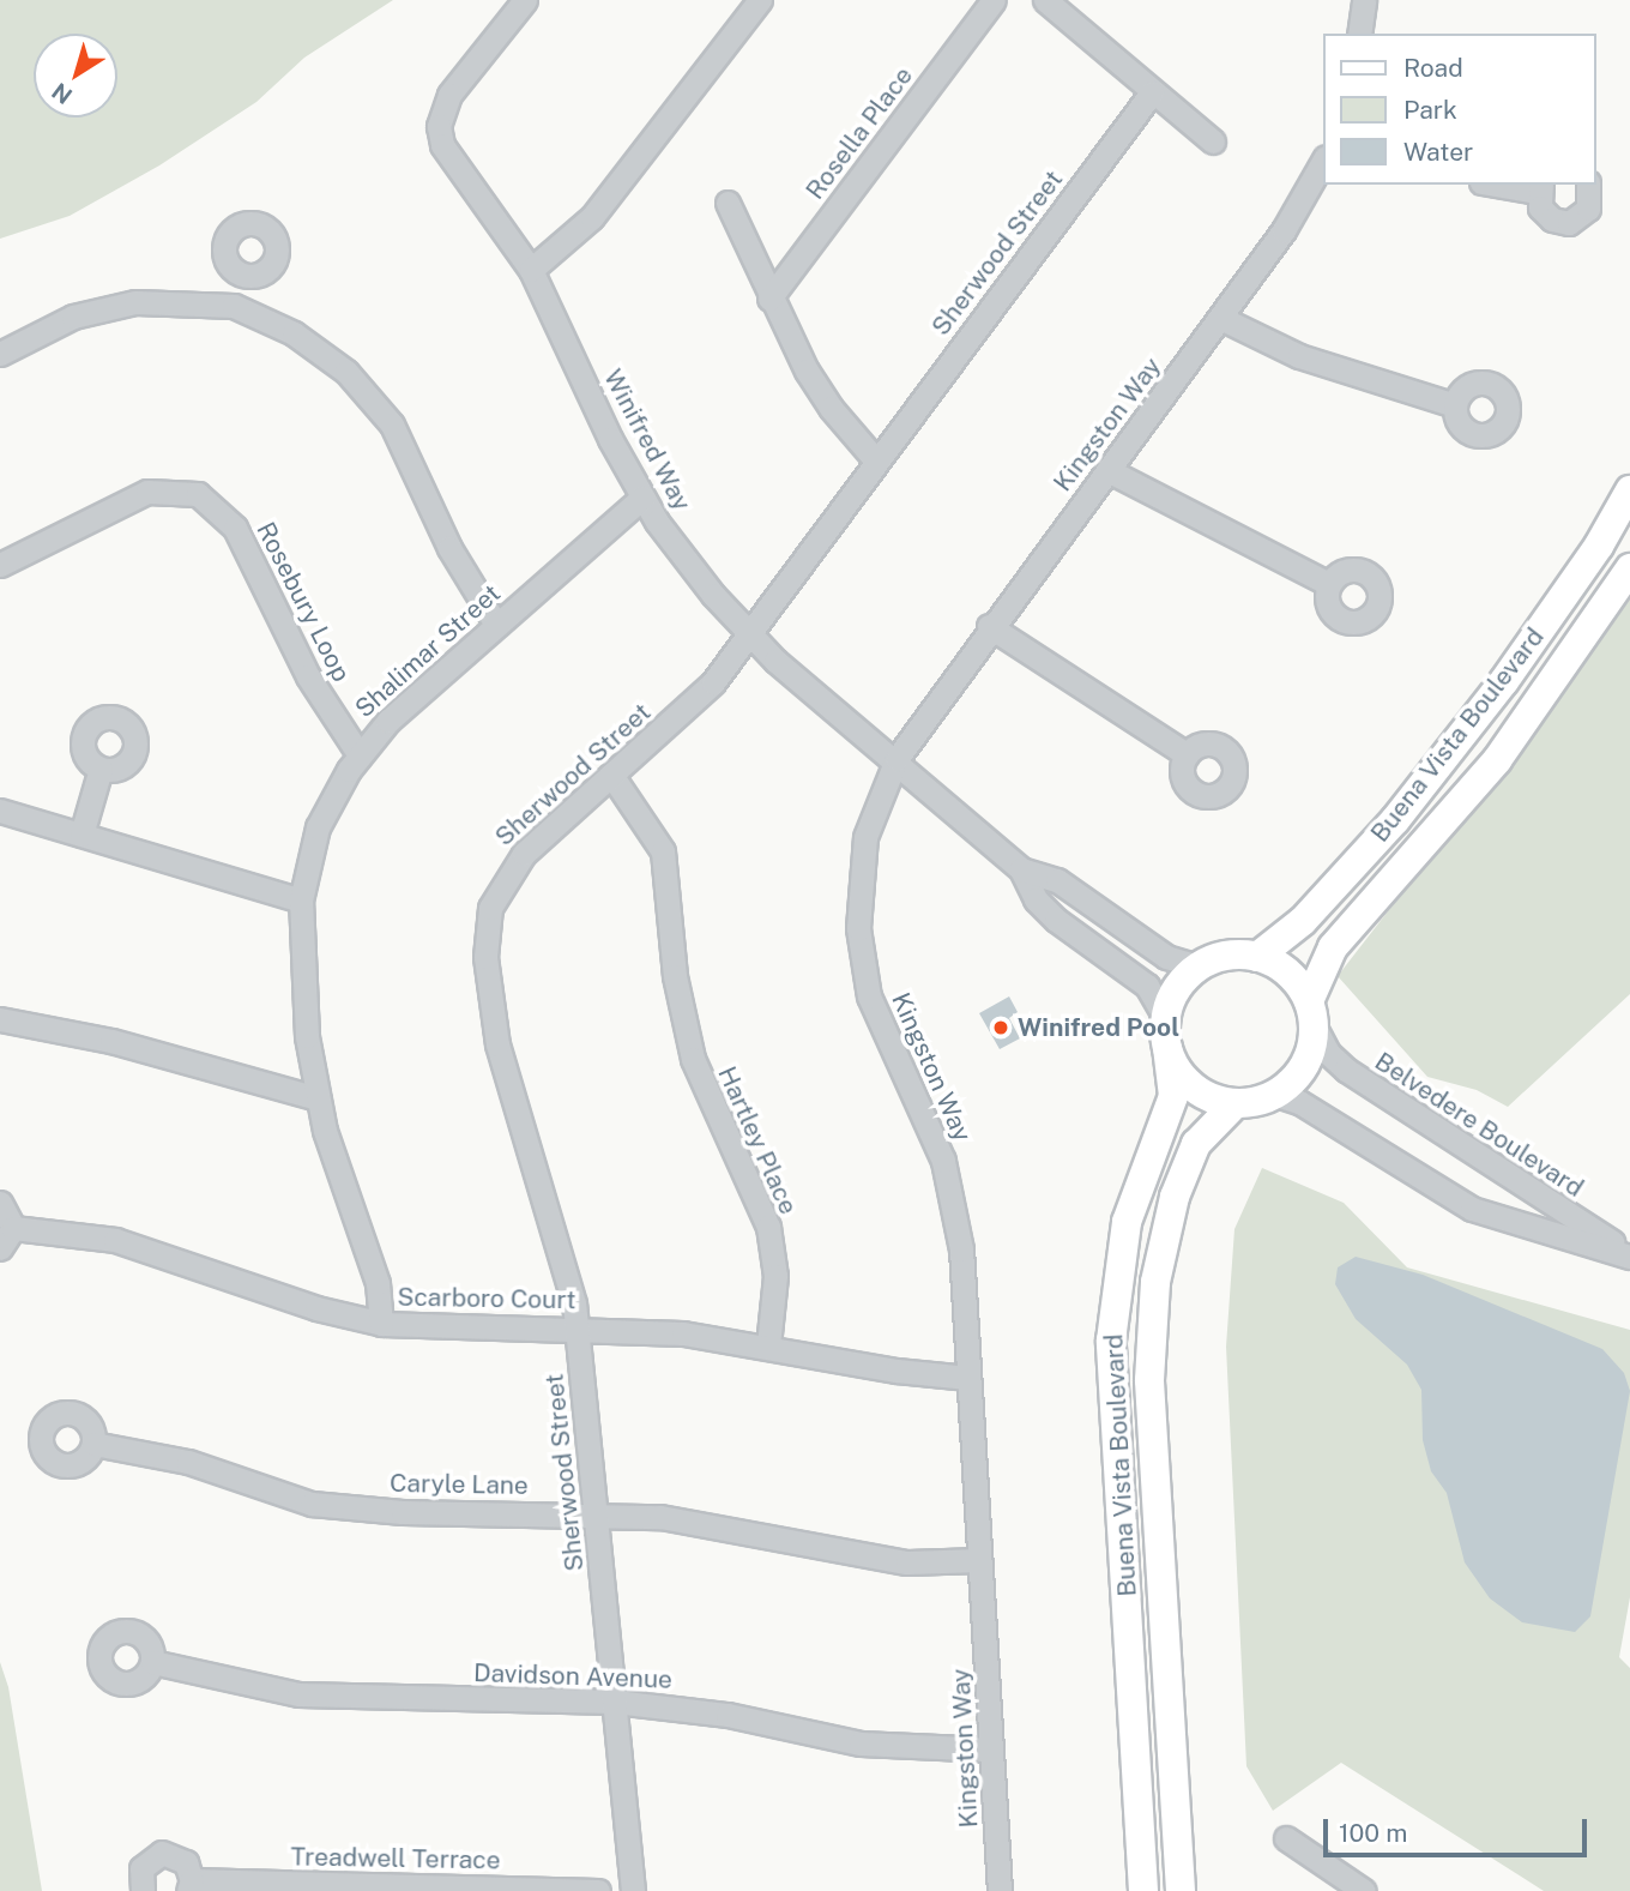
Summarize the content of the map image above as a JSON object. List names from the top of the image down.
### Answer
{
  "streets": {
    "main road": ["Buena Vista Boulevard"],
    "street": [
      "Rosella Place",
      "Sherwood Street",
      "Kingston Way",
      "Winifred Way",
      "Rosebury Loop",
      "Shalimar Street",
      "Belvedere Boulevard",
      "Hartley Place",
      "Scarboro Court",
      "Caryle Lane",
      "Davidson Avenue",
      "Treadwell Terrace"
    ]
  },
  "crossings": [
    ["Sherwood Street", "Winifred Way"],
    ["Sherwood Street", "Hartley Place"],
    ["Sherwood Street", "Scarboro Court"],
    ["Sherwood Street", "Caryle Lane"],
    ["Sherwood Street", "Davidson Avenue"],
    ["Kingston Way", "Winifred Way"],
    ["Kingston Way", "Scarboro Court"],
    ["Kingston Way", "Caryle Lane"],
    ["Kingston Way", "Davidson Avenue"],
    ["Winifred Way", "Shalimar Street"],
    ["Rosebury Loop", "Shalimar Street"],
    ["Shalimar Street", "Scarboro Court"],
    ["Buena Vista Boulevard", "Belvedere Boulevard"],
    ["Hartley Place", "Scarboro Court"]
  ],
  "places": ["Winifred Pool"],
  "legend": ["Road", "Park", "Water"],
  "scale_bar": "100 m",
  "north": "bottom left"
}
